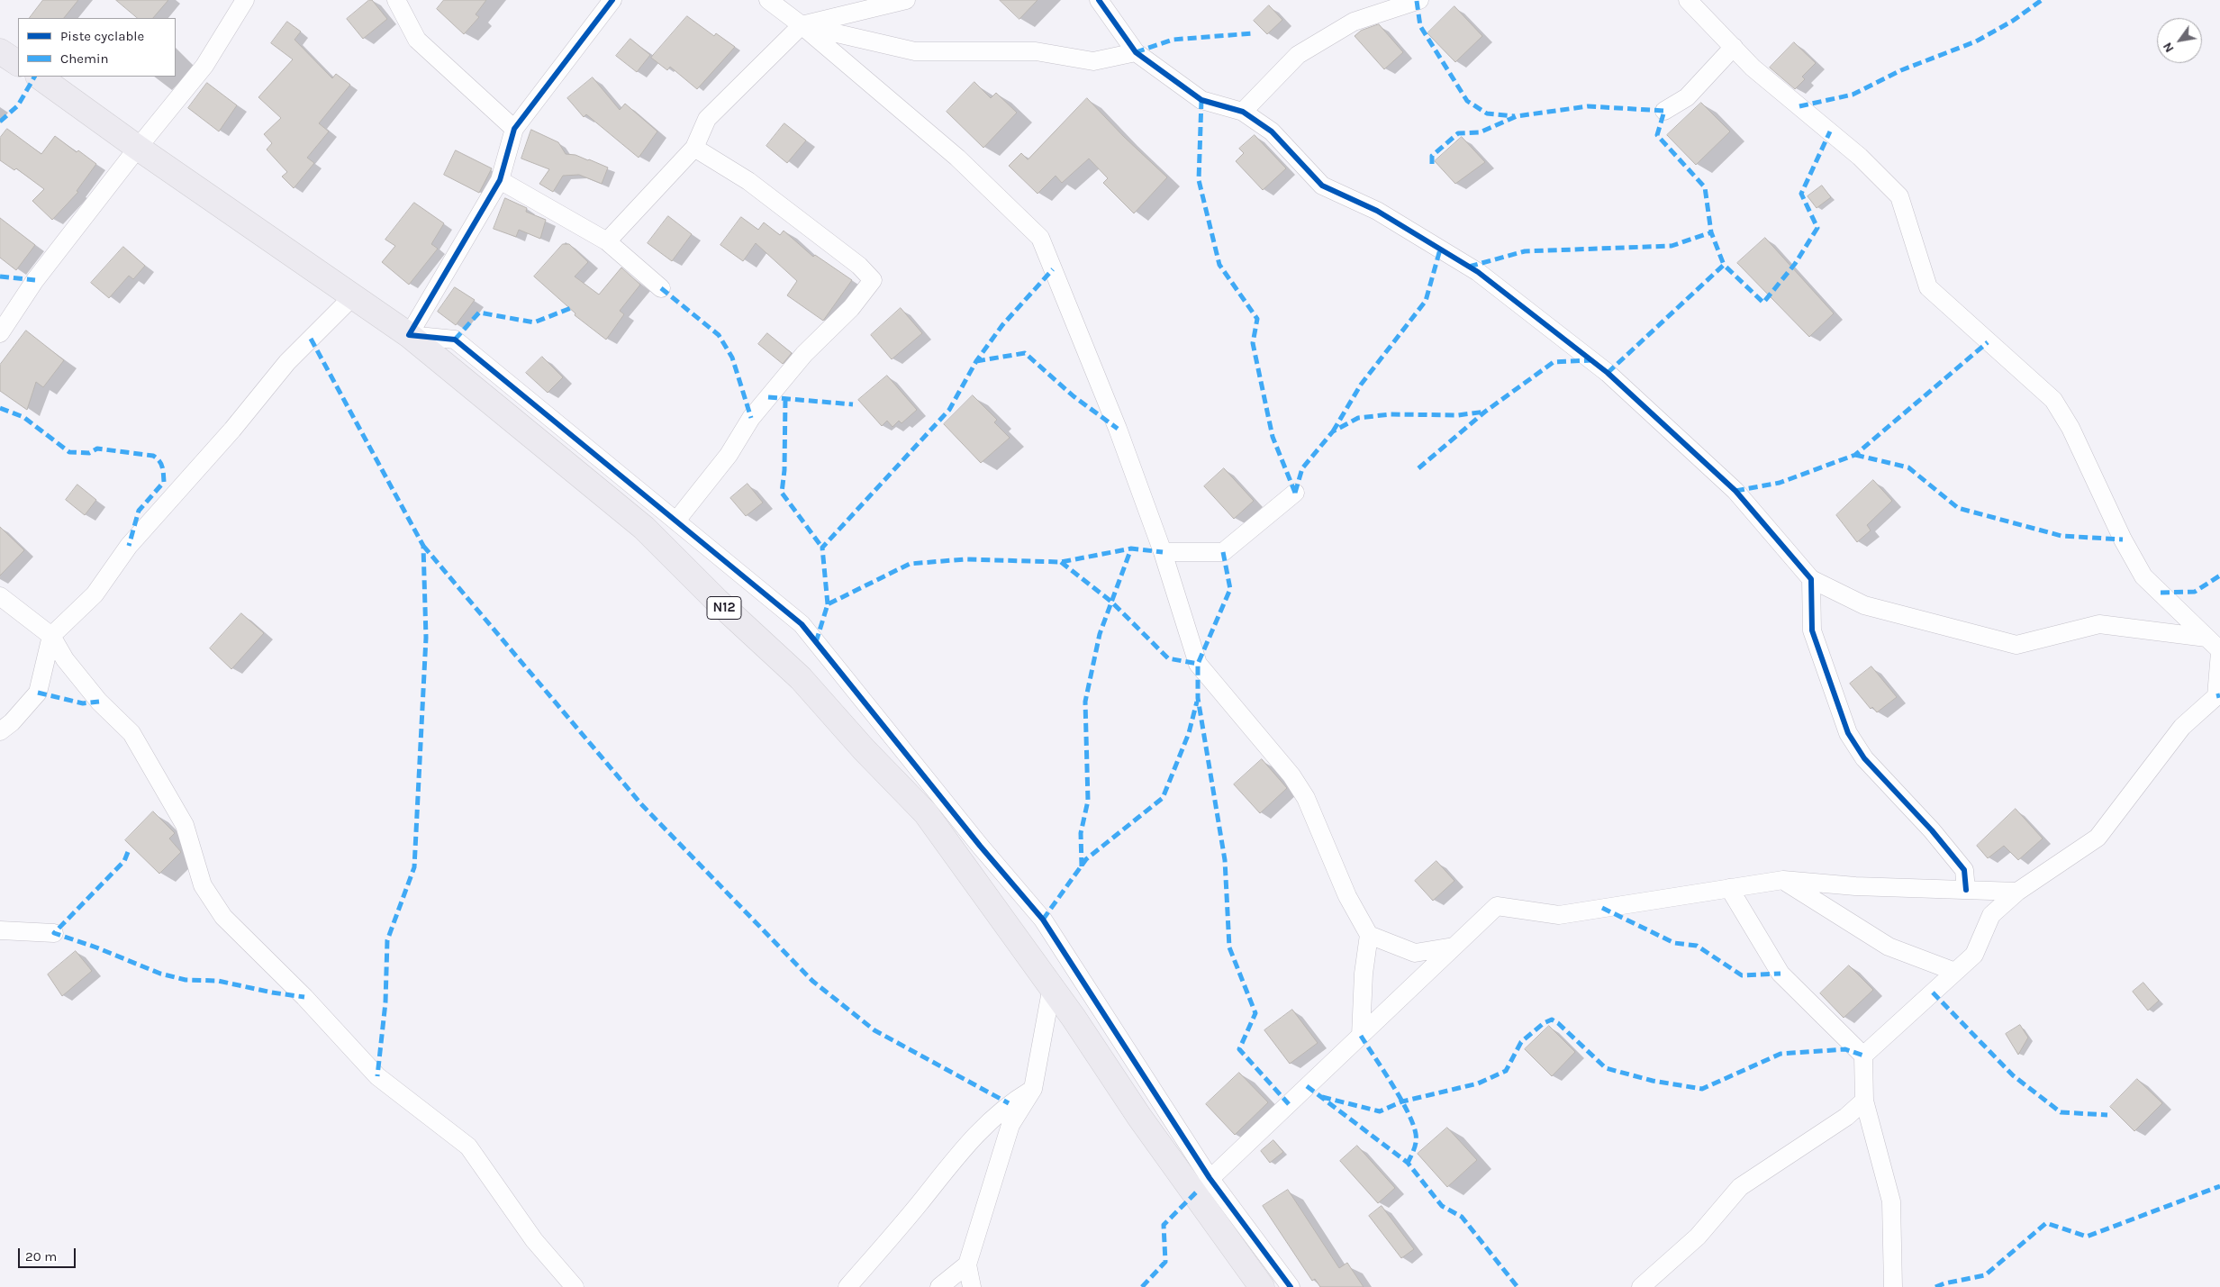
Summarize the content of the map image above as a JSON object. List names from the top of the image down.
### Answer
{
  "streets": {
    "main road": ["N12"]
  },
  "legend": ["Piste cyclable", "Chemin"],
  "scale_bar": "20 m",
  "north": "bottom left"
}
